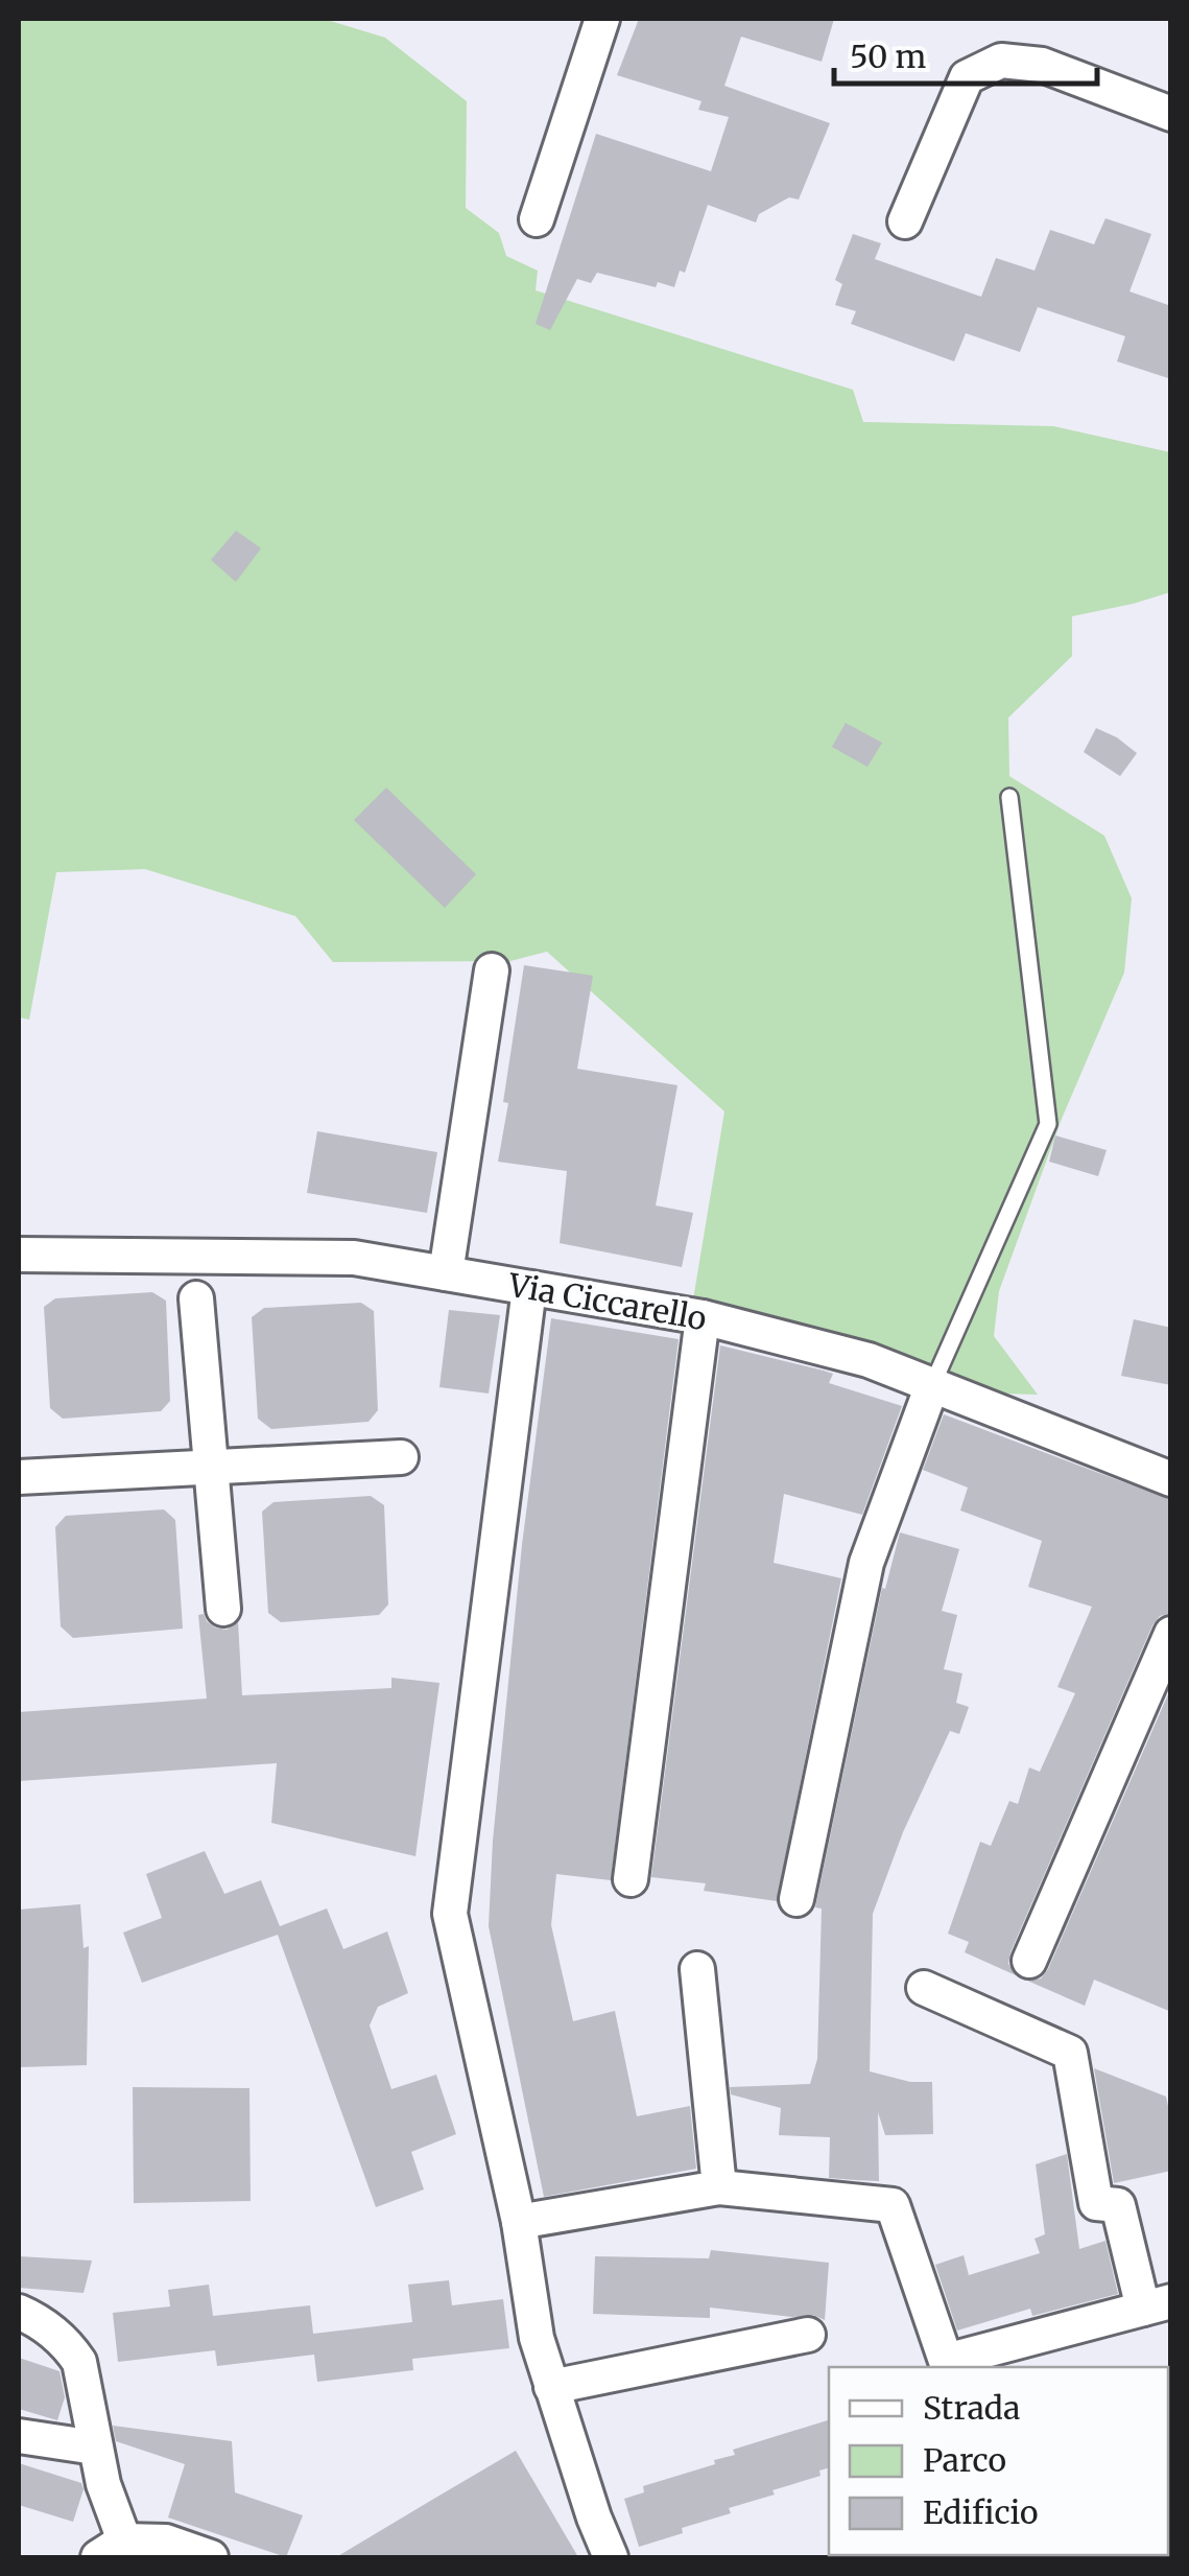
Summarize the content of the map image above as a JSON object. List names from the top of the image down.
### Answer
{
  "streets": {
    "street": ["Via Ciccarello"]
  },
  "legend": ["Strada", "Parco", "Edificio"],
  "scale_bar": "50 m"
}
